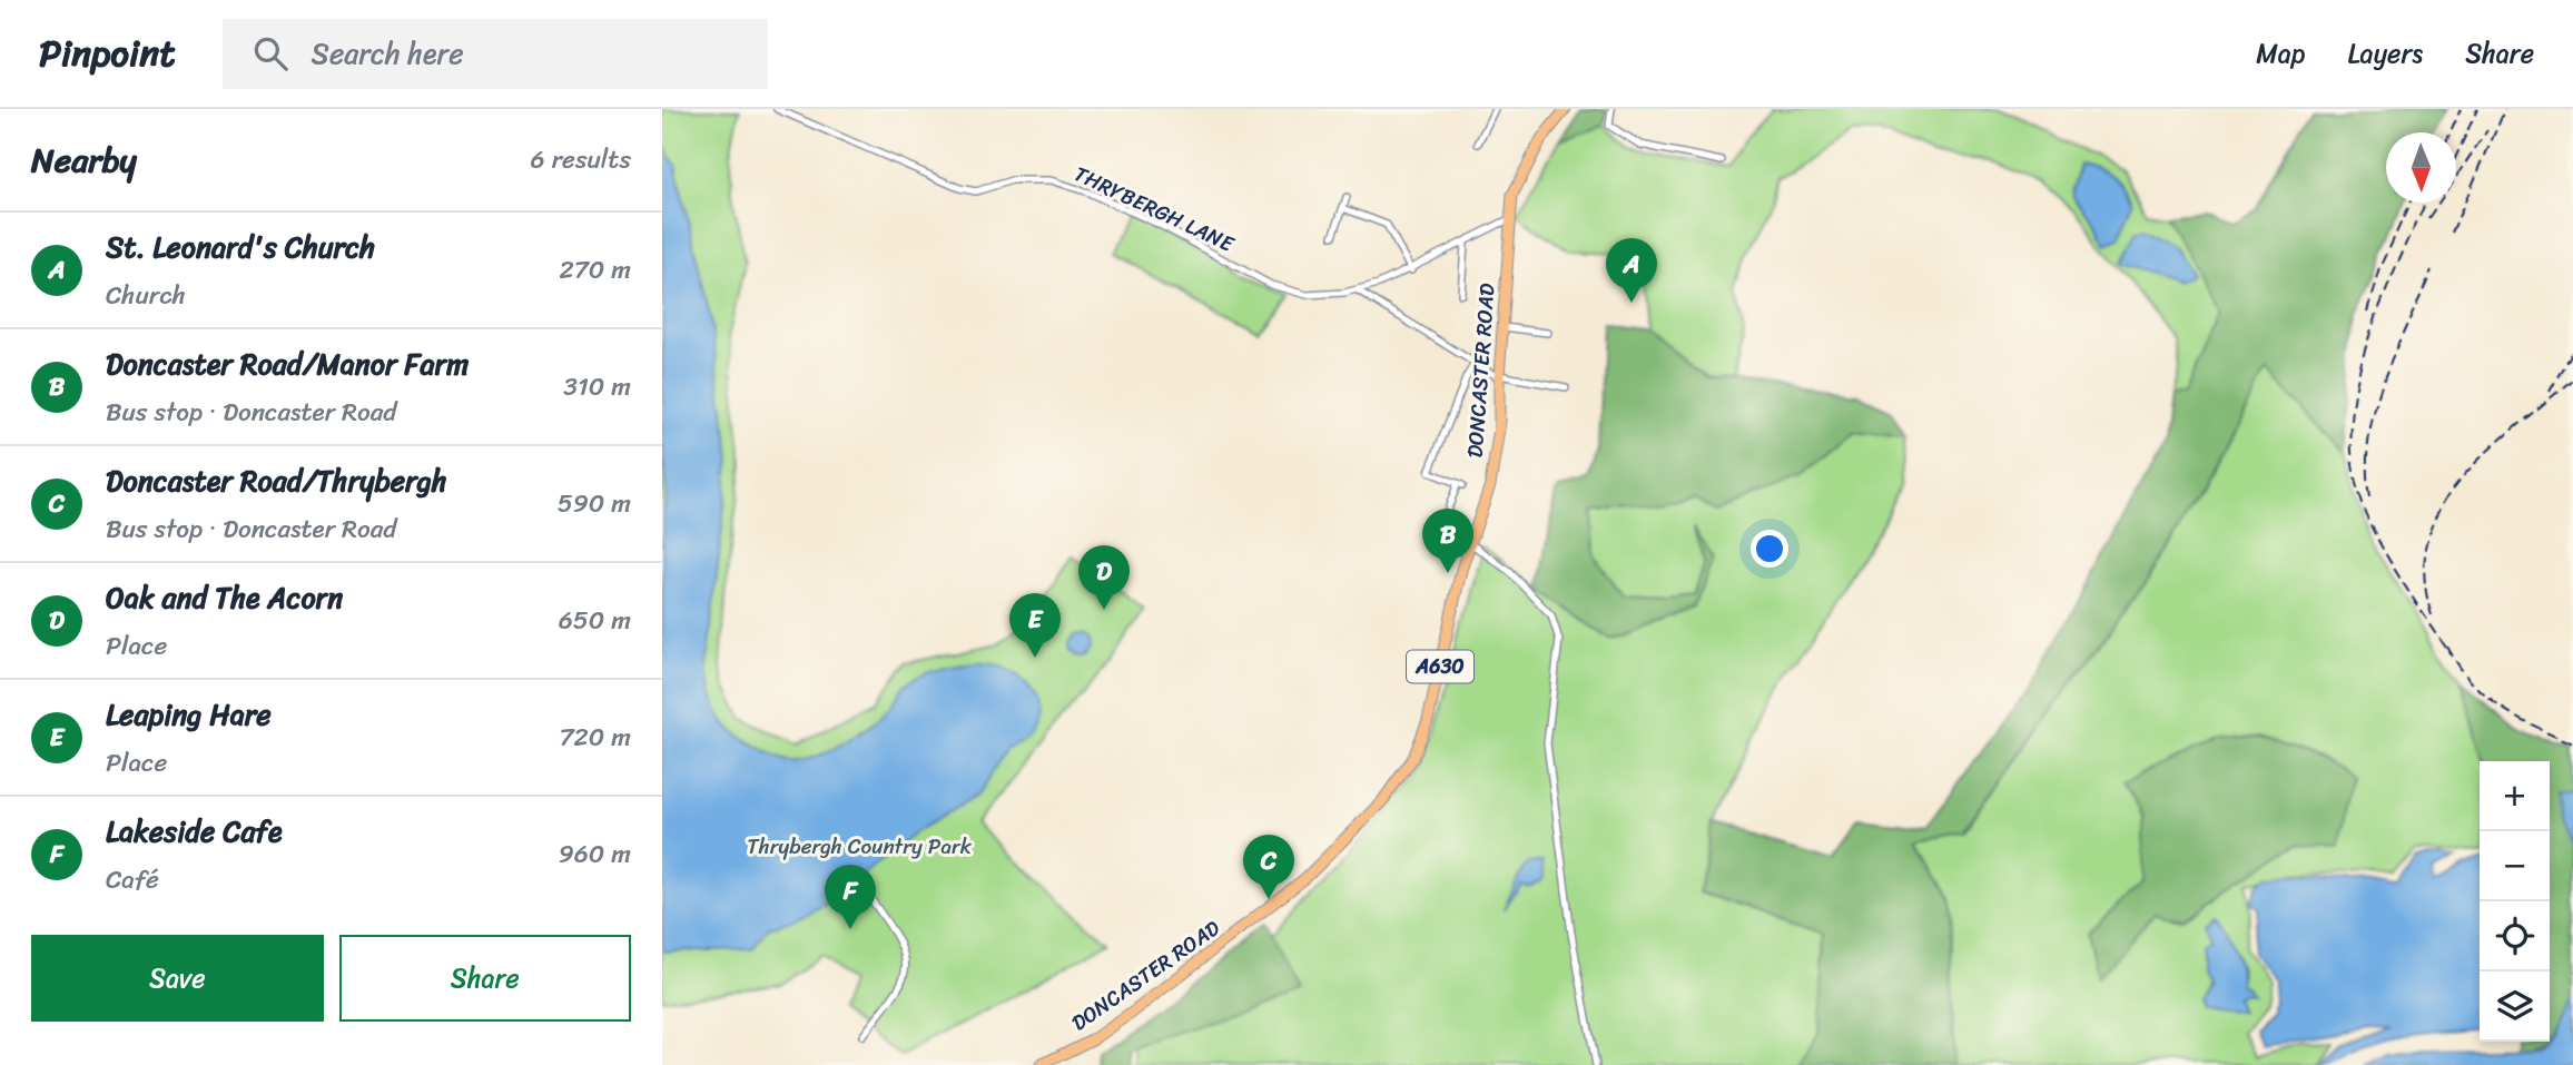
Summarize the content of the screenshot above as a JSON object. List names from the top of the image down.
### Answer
{
  "streets": {
    "main road": ["DONCASTER ROAD", "A630"],
    "street": ["THRYBERGH LANE"]
  },
  "parks": ["Thrybergh Country Park"],
  "north": "bottom",
  "page": {
    "header": "Pinpoint",
    "search": "Search here",
    "nav": ["Map", "Layers", "Share"],
    "heading": ["Nearby", "6 results"],
    "list": [
      {
        "mark": "A",
        "name": "St. Leonard's Church",
        "note": "Church",
        "value": "270 m"
      },
      {
        "mark": "B",
        "name": "Doncaster Road/Manor Farm",
        "note": "Bus stop · Doncaster Road",
        "value": "310 m"
      },
      {
        "mark": "C",
        "name": "Doncaster Road/Thrybergh",
        "note": "Bus stop · Doncaster Road",
        "value": "590 m"
      },
      {
        "mark": "D",
        "name": "Oak and The Acorn",
        "note": "Place",
        "value": "650 m"
      },
      {
        "mark": "E",
        "name": "Leaping Hare",
        "note": "Place",
        "value": "720 m"
      },
      {
        "mark": "F",
        "name": "Lakeside Cafe",
        "note": "Café",
        "value": "960 m"
      }
    ],
    "pins": [
      "A",
      "B",
      "D",
      "E",
      "C",
      "F"
    ],
    "map_buttons": ["+", "−"],
    "buttons": ["Save", "Share"]
  }
}
